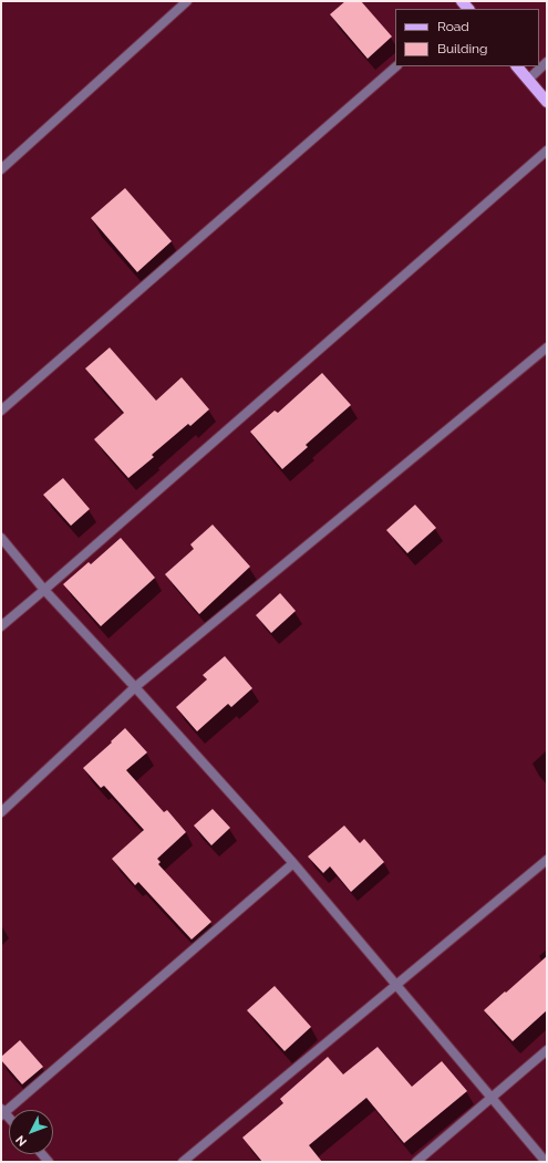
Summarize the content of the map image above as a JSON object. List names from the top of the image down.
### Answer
{
  "legend": ["Road", "Building"],
  "north": "bottom left"
}
